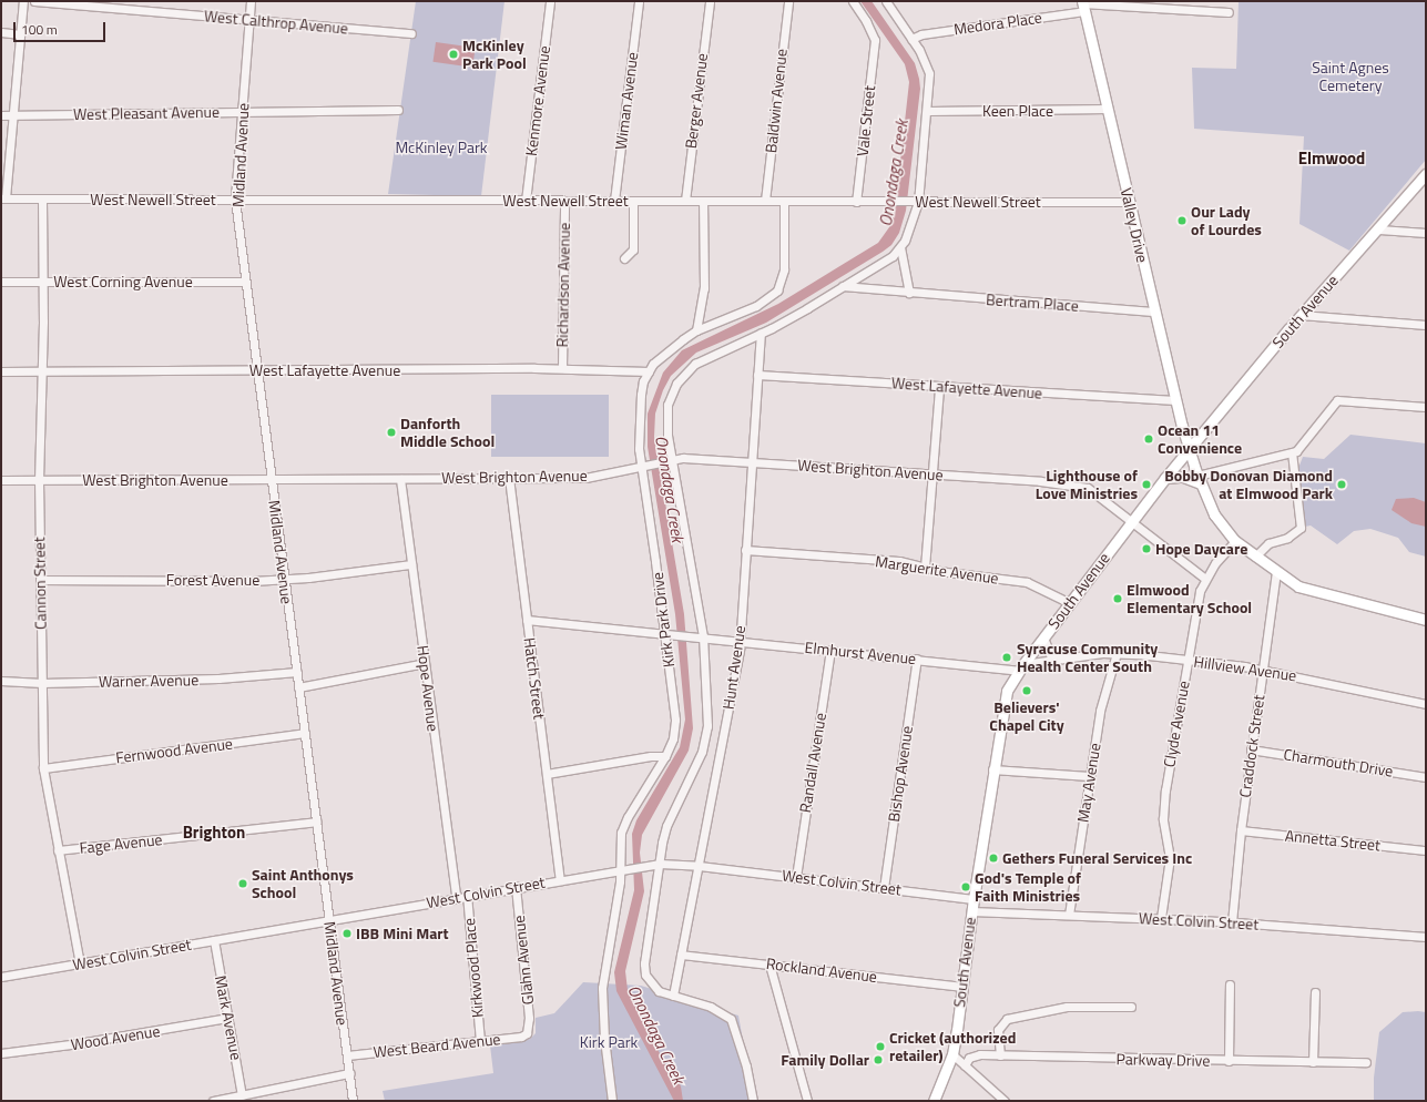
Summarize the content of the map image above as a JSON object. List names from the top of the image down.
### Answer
{
  "streets": {
    "main road": ["Valley Drive", "South Avenue"],
    "street": [
      "West Calthrop Avenue",
      "Medora Place",
      "Kenmore Avenue",
      "Wiman Avenue",
      "Berger Avenue",
      "Baldwin Avenue",
      "Keen Place",
      "West Pleasant Avenue",
      "Vale Street",
      "Midland Avenue",
      "West Newell Street",
      "West Corning Avenue",
      "Richardson Avenue",
      "Bertram Place",
      "West Lafayette Avenue",
      "West Brighton Avenue",
      "Marguerite Avenue",
      "Forest Avenue",
      "Cannon Street",
      "Kirk Park Drive",
      "Elmhurst Avenue",
      "Hunt Avenue",
      "Hillview Avenue",
      "Hatch Street",
      "Warner Avenue",
      "Hope Avenue",
      "Clyde Avenue",
      "Craddock Street",
      "Fernwood Avenue",
      "Randall Avenue",
      "Charmouth Drive",
      "Bishop Avenue",
      "May Avenue",
      "Annetta Street",
      "Fage Avenue",
      "West Colvin Street",
      "Glahn Avenue",
      "Kirkwood Place",
      "Rockland Avenue",
      "Mark Avenue",
      "Wood Avenue",
      "West Beard Avenue",
      "Parkway Drive"
    ]
  },
  "crossings": [
    ["West Calthrop Avenue", "Midland Avenue"],
    ["Medora Place", "Valley Drive"],
    ["Kenmore Avenue", "West Newell Street"],
    ["Wiman Avenue", "West Newell Street"],
    ["Berger Avenue", "West Newell Street"],
    ["Baldwin Avenue", "West Newell Street"],
    ["Keen Place", "Valley Drive"],
    ["West Pleasant Avenue", "Midland Avenue"],
    ["Vale Street", "West Newell Street"],
    ["Midland Avenue", "West Newell Street"],
    ["Midland Avenue", "West Corning Avenue"],
    ["Midland Avenue", "West Lafayette Avenue"],
    ["Midland Avenue", "West Brighton Avenue"],
    ["Midland Avenue", "Forest Avenue"],
    ["Midland Avenue", "Warner Avenue"],
    ["Midland Avenue", "Fernwood Avenue"],
    ["Midland Avenue", "Fage Avenue"],
    ["Midland Avenue", "West Colvin Street"],
    ["Midland Avenue", "West Beard Avenue"],
    ["West Newell Street", "Valley Drive"],
    ["West Newell Street", "Richardson Avenue"],
    ["West Newell Street", "Cannon Street"],
    ["Valley Drive", "Bertram Place"],
    ["Valley Drive", "South Avenue"],
    ["Valley Drive", "West Lafayette Avenue"],
    ["Valley Drive", "Clyde Avenue"],
    ["Valley Drive", "Craddock Street"],
    ["West Corning Avenue", "Cannon Street"],
    ["Richardson Avenue", "West Lafayette Avenue"],
    ["South Avenue", "West Brighton Avenue"],
    ["South Avenue", "Marguerite Avenue"],
    ["South Avenue", "Elmhurst Avenue"],
    ["South Avenue", "Hillview Avenue"],
    ["South Avenue", "West Colvin Street"],
    ["South Avenue", "Rockland Avenue"],
    ["West Lafayette Avenue", "Cannon Street"],
    ["West Lafayette Avenue", "Kirk Park Drive"],
    ["West Lafayette Avenue", "Hunt Avenue"],
    ["West Brighton Avenue", "Cannon Street"],
    ["West Brighton Avenue", "Kirk Park Drive"],
    ["West Brighton Avenue", "Hunt Avenue"],
    ["West Brighton Avenue", "Hatch Street"],
    ["West Brighton Avenue", "Hope Avenue"],
    ["West Brighton Avenue", "Clyde Avenue"],
    ["Marguerite Avenue", "Hunt Avenue"],
    ["Forest Avenue", "Cannon Street"],
    ["Forest Avenue", "Hope Avenue"],
    ["Cannon Street", "Warner Avenue"],
    ["Cannon Street", "Fernwood Avenue"],
    ["Cannon Street", "Fage Avenue"],
    ["Cannon Street", "West Colvin Street"],
    ["Kirk Park Drive", "Elmhurst Avenue"],
    ["Kirk Park Drive", "West Colvin Street"],
    ["Elmhurst Avenue", "Hunt Avenue"],
    ["Elmhurst Avenue", "Hillview Avenue"],
    ["Elmhurst Avenue", "Randall Avenue"],
    ["Elmhurst Avenue", "Bishop Avenue"],
    ["Hunt Avenue", "West Colvin Street"],
    ["Hunt Avenue", "Rockland Avenue"],
    ["Hillview Avenue", "Clyde Avenue"],
    ["Hillview Avenue", "Craddock Street"],
    ["Hillview Avenue", "May Avenue"],
    ["Hatch Street", "West Colvin Street"],
    ["Hope Avenue", "West Colvin Street"],
    ["Clyde Avenue", "West Colvin Street"],
    ["Craddock Street", "Charmouth Drive"],
    ["Craddock Street", "Annetta Street"],
    ["Craddock Street", "West Colvin Street"],
    ["Randall Avenue", "West Colvin Street"],
    ["Bishop Avenue", "West Colvin Street"],
    ["May Avenue", "West Colvin Street"],
    ["West Colvin Street", "Glahn Avenue"],
    ["West Colvin Street", "Kirkwood Place"],
    ["West Colvin Street", "Mark Avenue"],
    ["Glahn Avenue", "West Beard Avenue"],
    ["Kirkwood Place", "West Beard Avenue"],
    ["Mark Avenue", "Wood Avenue"]
  ],
  "districts": ["Elmwood", "Brighton"],
  "water": ["Onondaga Creek"],
  "parks": ["Saint Agnes Cemetery", "McKinley Park", "Kirk Park"],
  "places": [
    "McKinley Park Pool",
    "Our Lady of Lourdes",
    "Danforth Middle School",
    "Ocean 11 Convenience",
    "Lighthouse of Love Ministries",
    "Bobby Donovan Diamond at Elmwood Park",
    "Hope Daycare",
    "Elmwood Elementary School",
    "Syracuse Community Health Center South",
    "Believers' Chapel City",
    "Gethers Funeral Services Inc",
    "Saint Anthonys School",
    "God's Temple of Faith Ministries",
    "IBB Mini Mart",
    "Cricket (authorized retailer)",
    "Family Dollar"
  ],
  "scale_bar": "100 m"
}
